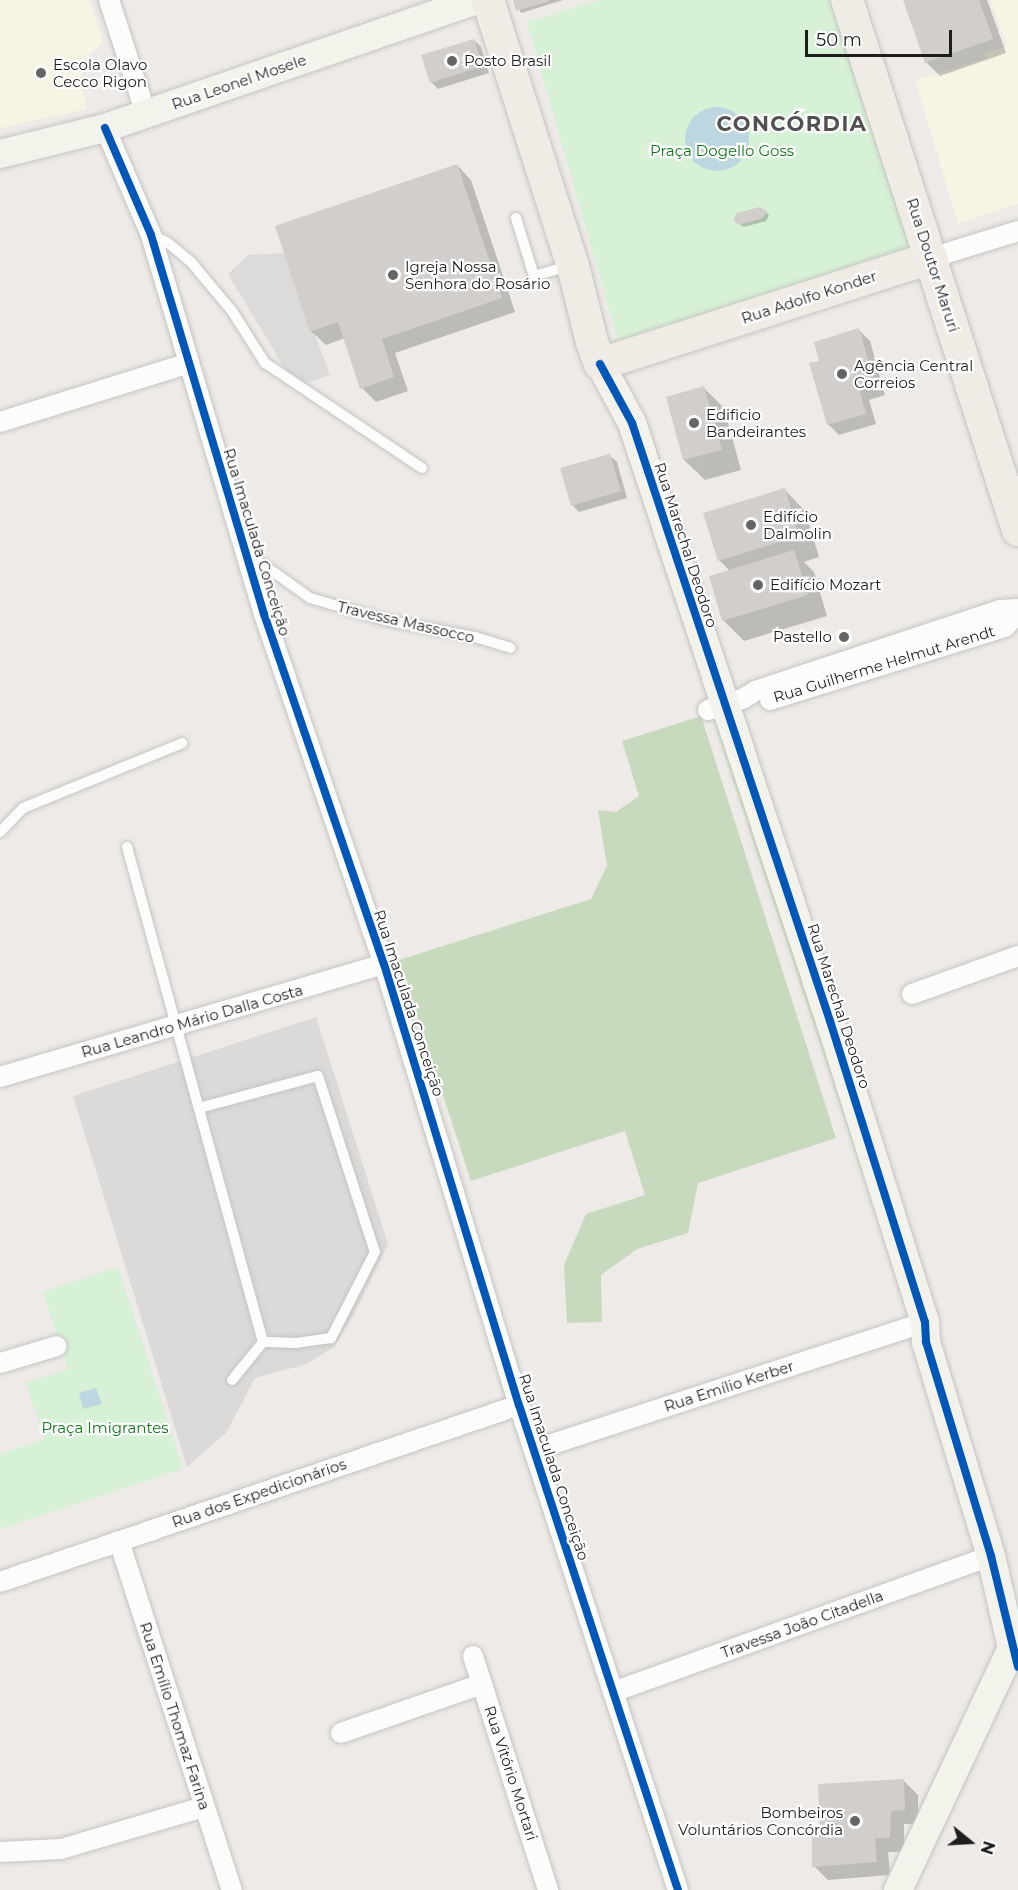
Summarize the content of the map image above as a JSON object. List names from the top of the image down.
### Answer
{
  "streets": {
    "main road": ["Rua Doutor Maruri", "Rua Adolfo Konder", "Rua Marechal Deodoro"],
    "street": [
      "Rua Leonel Mosele",
      "Rua Imaculada Conceição",
      "Rua Guilherme Helmut Arendt",
      "Rua Leandro Mário Dalla Costa",
      "Rua Emílio Kerber",
      "Rua dos Expedicionários",
      "Travessa João Citadella",
      "Rua Emílio Thomaz Farina",
      "Rua Vitório Mortari"
    ],
    "lane": ["Travessa Massocco"]
  },
  "crossings": [
    ["Rua Leonel Mosele", "Rua Imaculada Conceição"],
    ["Rua Doutor Maruri", "Rua Adolfo Konder"],
    ["Rua Adolfo Konder", "Rua Marechal Deodoro"],
    ["Rua Imaculada Conceição", "Travessa Massocco"],
    ["Rua Imaculada Conceição", "Rua Leandro Mário Dalla Costa"],
    ["Rua Imaculada Conceição", "Rua Emílio Kerber"],
    ["Rua Imaculada Conceição", "Rua dos Expedicionários"],
    ["Rua Imaculada Conceição", "Travessa João Citadella"],
    ["Rua Marechal Deodoro", "Rua Guilherme Helmut Arendt"],
    ["Rua Marechal Deodoro", "Rua Emílio Kerber"],
    ["Rua Marechal Deodoro", "Travessa João Citadella"],
    ["Rua dos Expedicionários", "Rua Emílio Thomaz Farina"]
  ],
  "districts": ["CONCÓRDIA"],
  "parks": ["Praça Dogello Goss", "Praça Imigrantes"],
  "places": [
    "Posto Brasil",
    "Escola Olavo Cecco Rigon",
    "Igreja Nossa Senhora do Rosário",
    "Agência Central Correios",
    "Edificio Bandeirantes",
    "Edifício Dalmolin",
    "Edifício Mozart",
    "Pastello",
    "Bombeiros Voluntários Concórdia"
  ],
  "scale_bar": "50 m",
  "north": "right"
}
